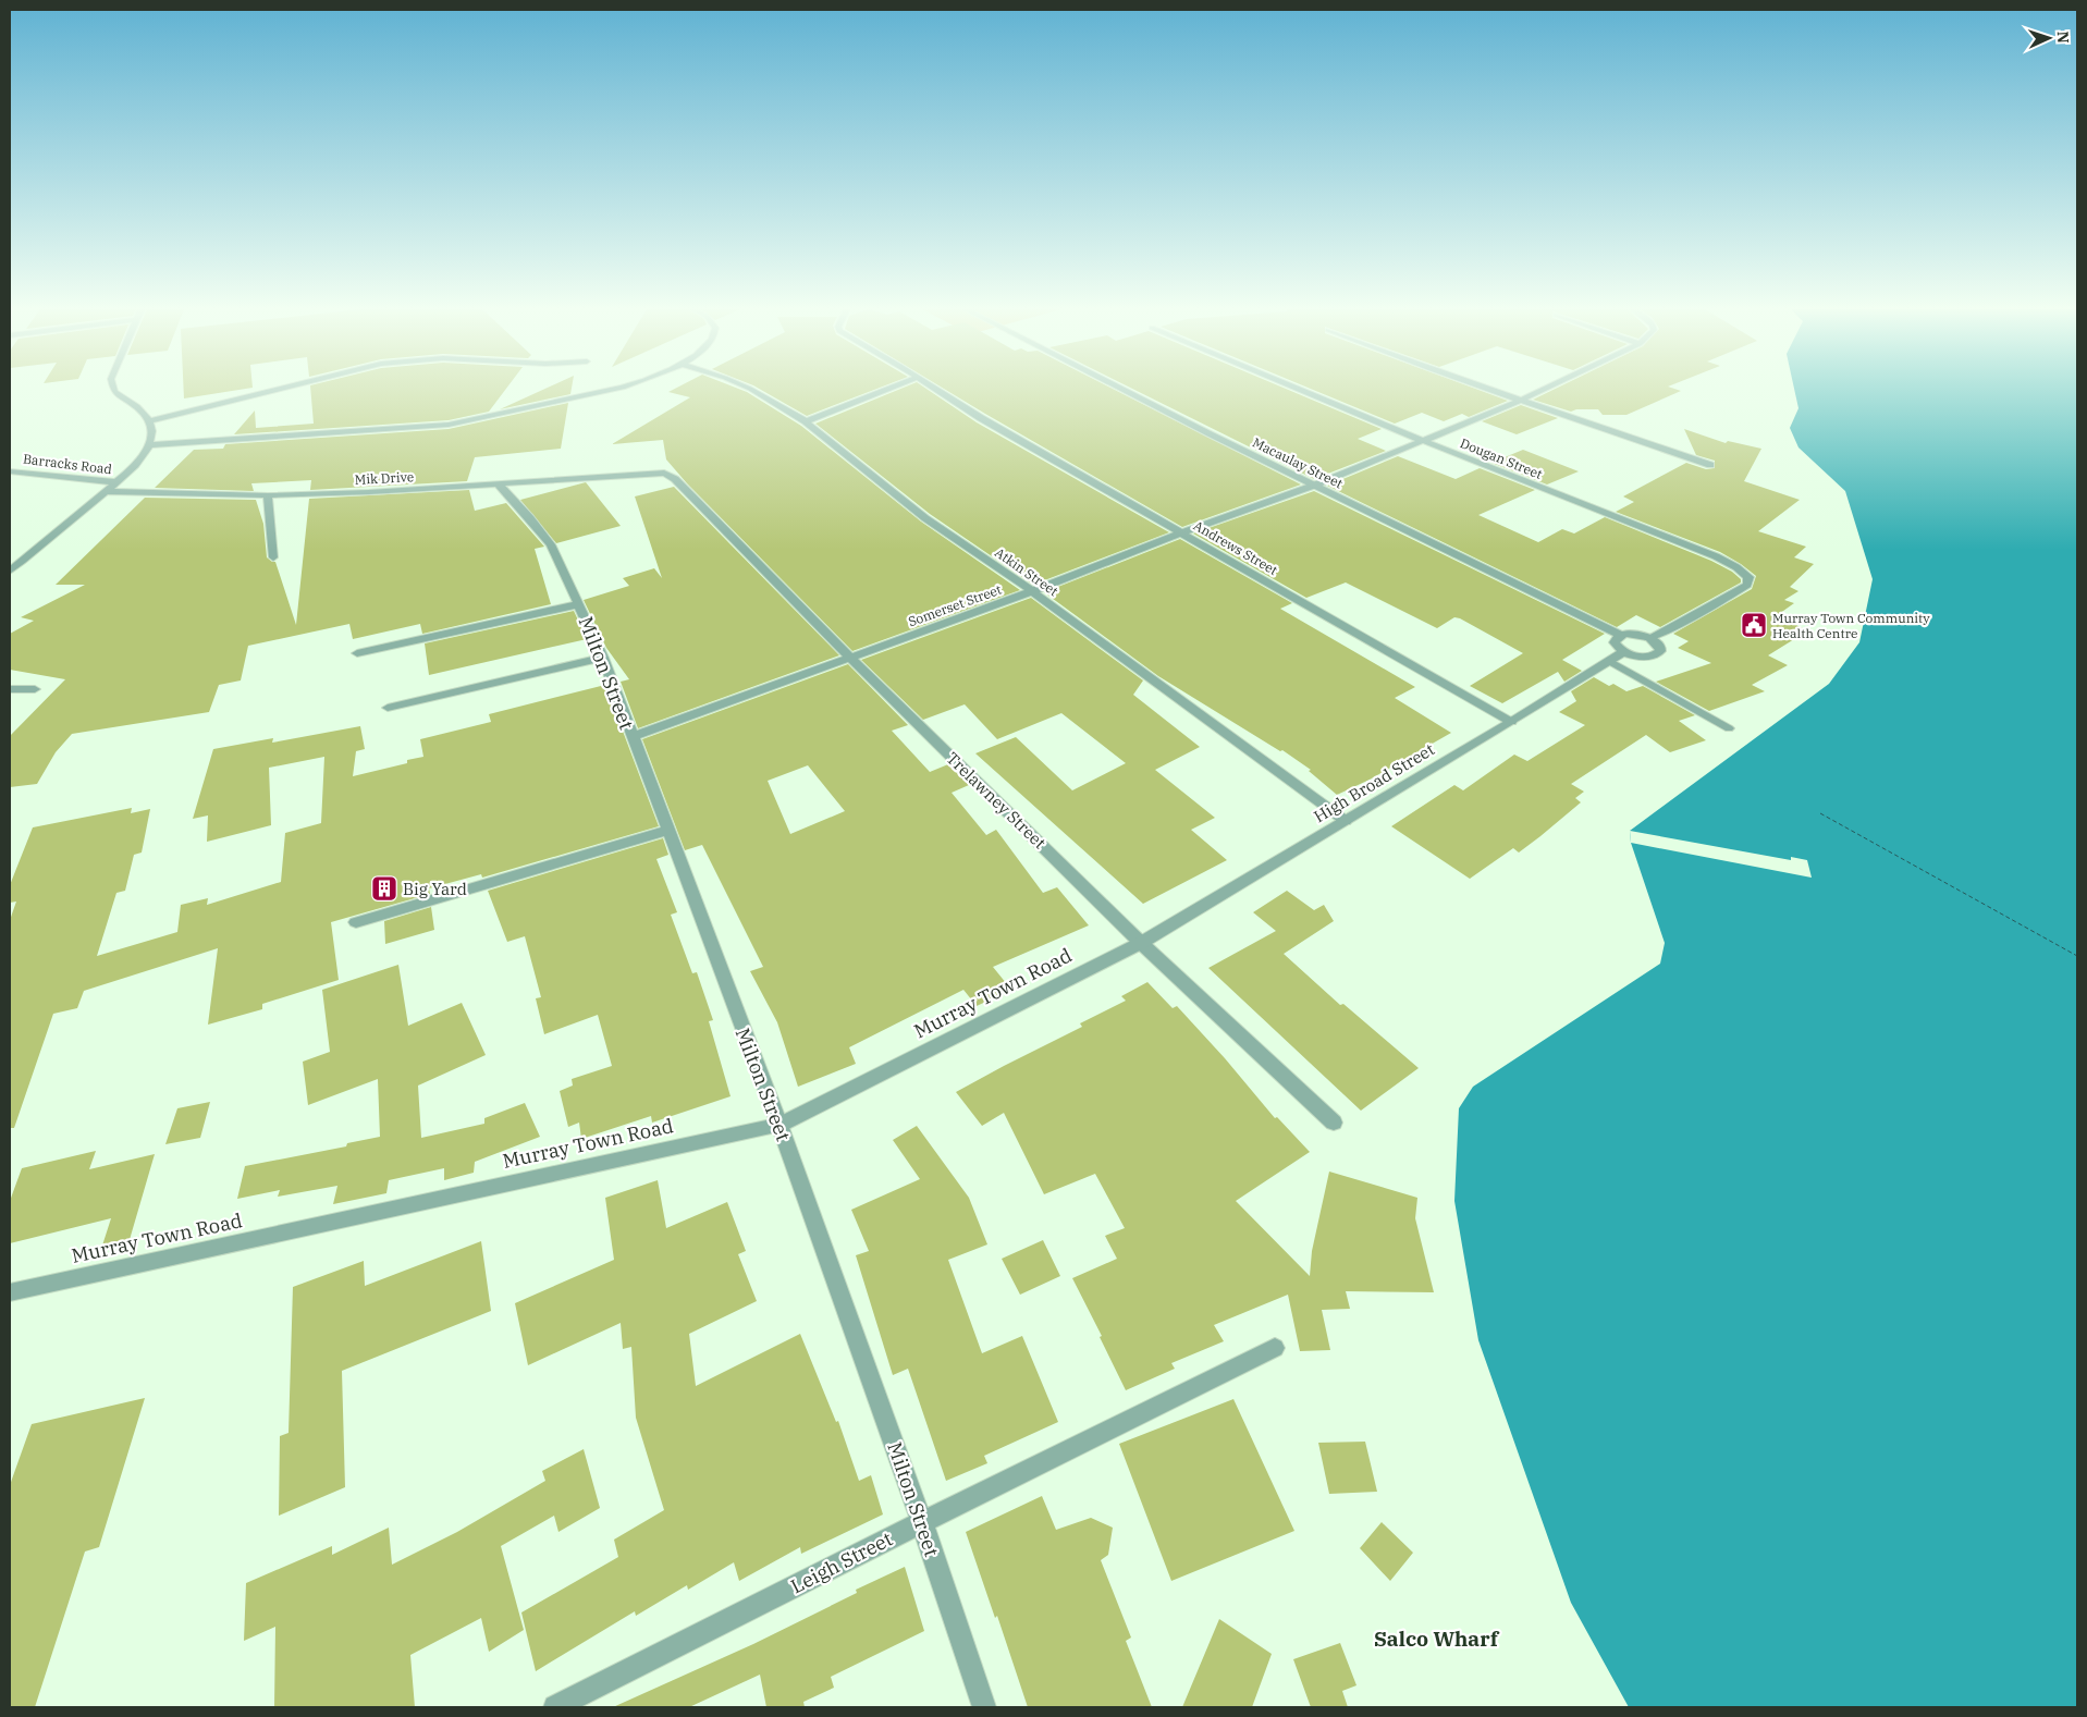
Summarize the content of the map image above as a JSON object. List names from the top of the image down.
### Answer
{
  "streets": {
    "street": [
      "Dougan Street",
      "Macaulay Street",
      "Barracks Road",
      "Mik Drive",
      "Andrews Street",
      "Atkin Street",
      "Somerset Street",
      "Milton Street",
      "High Broad Street",
      "Trelawney Street",
      "Murray Town Road",
      "Leigh Street"
    ]
  },
  "crossings": [
    ["Dougan Street", "Somerset Street"],
    ["Macaulay Street", "Somerset Street"],
    ["Barracks Road", "Mik Drive"],
    ["Mik Drive", "Milton Street"],
    ["Mik Drive", "Trelawney Street"],
    ["Andrews Street", "Somerset Street"],
    ["Andrews Street", "High Broad Street"],
    ["Atkin Street", "Somerset Street"],
    ["Atkin Street", "High Broad Street"],
    ["Somerset Street", "Milton Street"],
    ["Somerset Street", "Trelawney Street"],
    ["Milton Street", "Murray Town Road"],
    ["Milton Street", "Leigh Street"],
    ["High Broad Street", "Trelawney Street"],
    ["High Broad Street", "Murray Town Road"],
    ["Trelawney Street", "Murray Town Road"]
  ],
  "districts": ["Salco Wharf"],
  "places": {
    "public building": ["Murray Town Community Health Centre"],
    "building": ["Big Yard"]
  },
  "north": "right"
}
